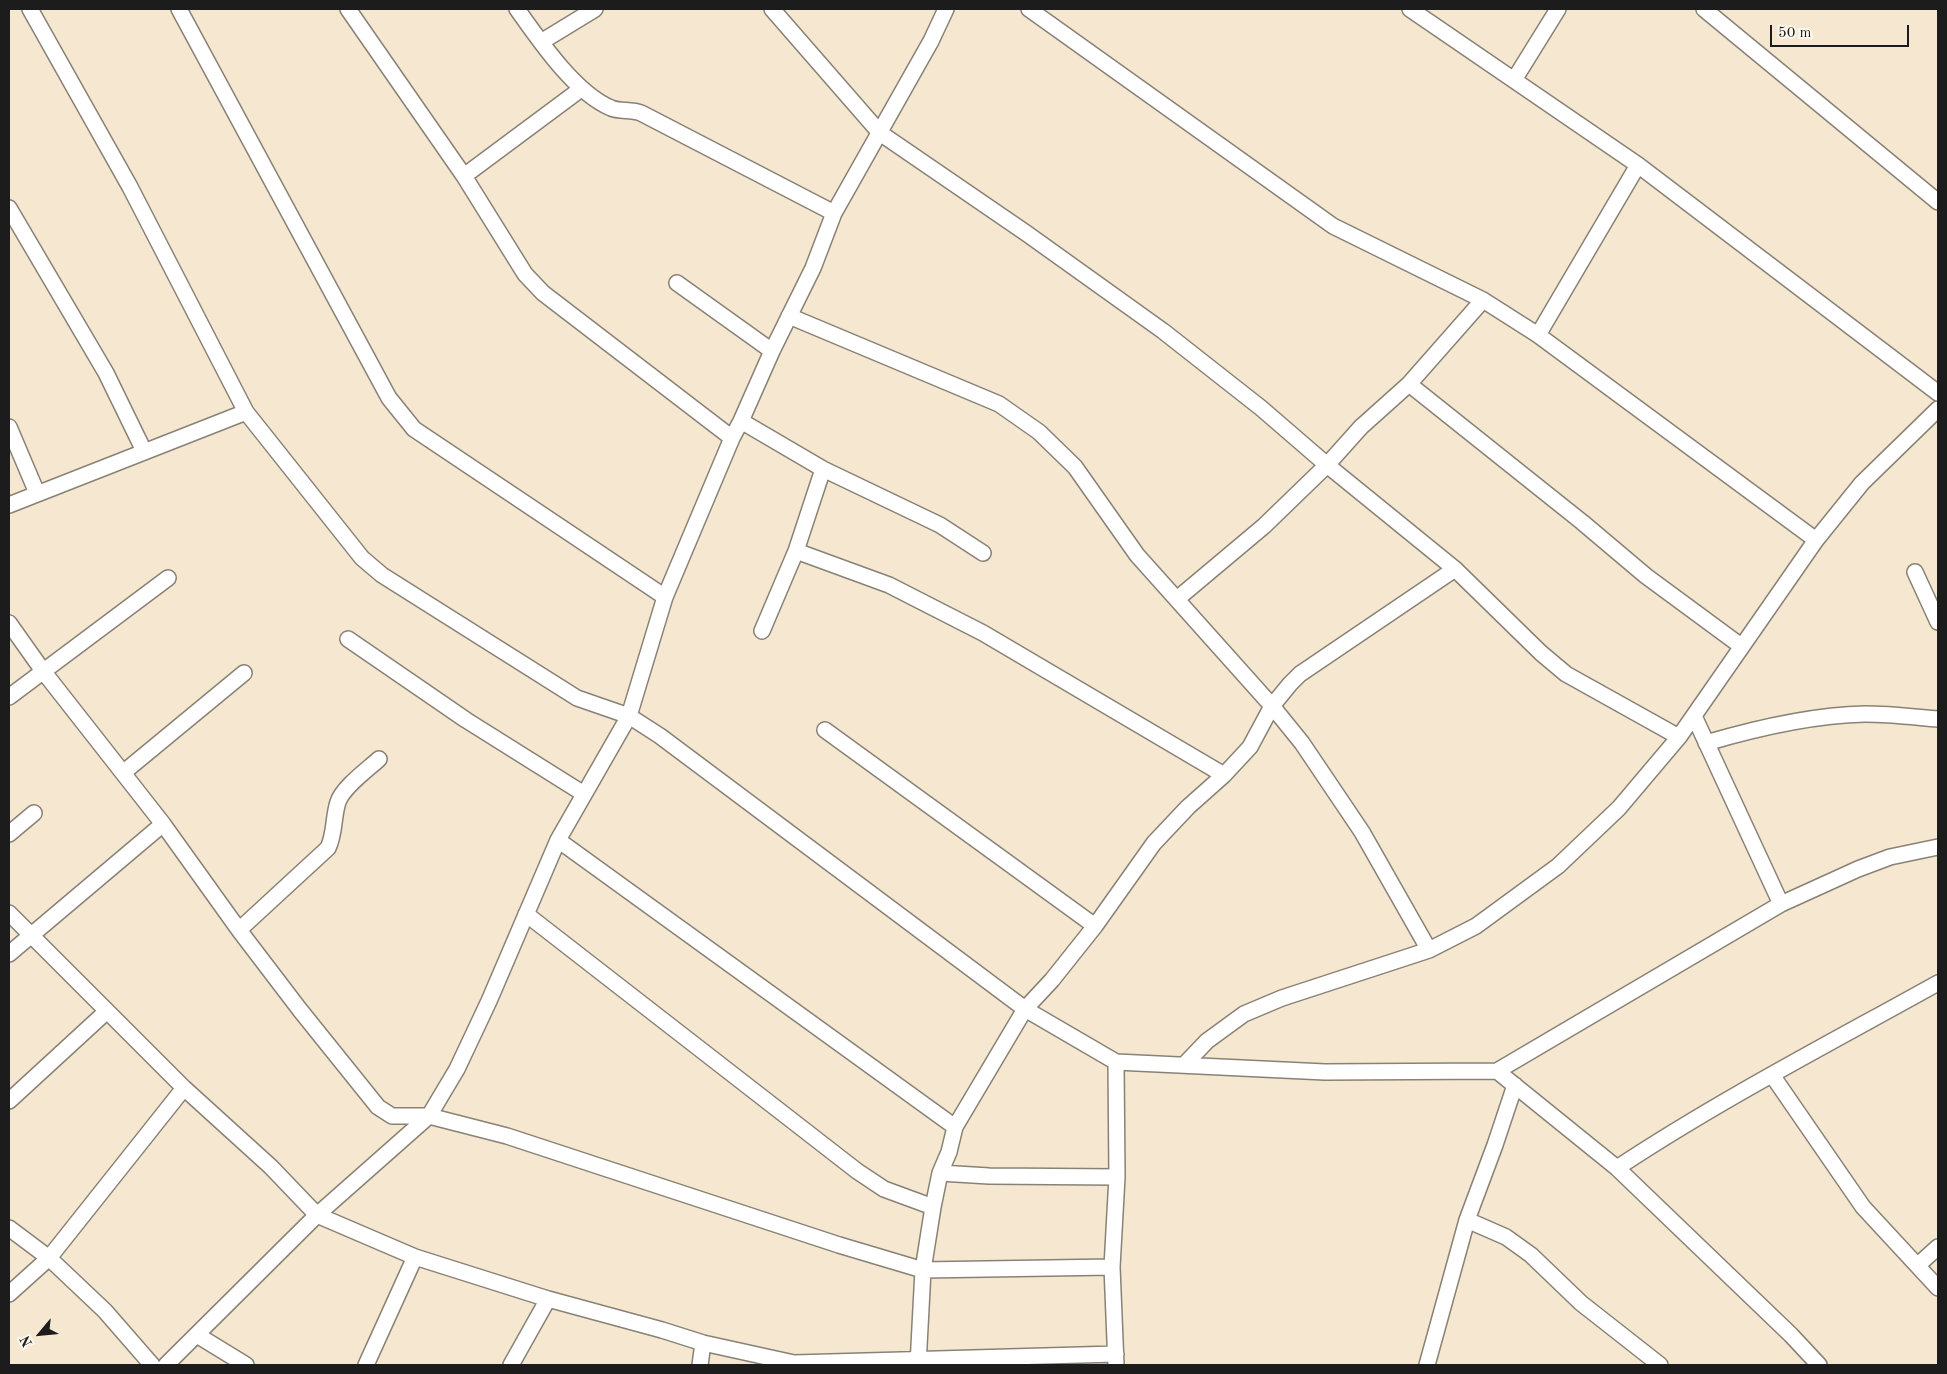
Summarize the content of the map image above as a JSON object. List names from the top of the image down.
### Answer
{
  "scale_bar": "50 m",
  "north": "bottom left"
}
